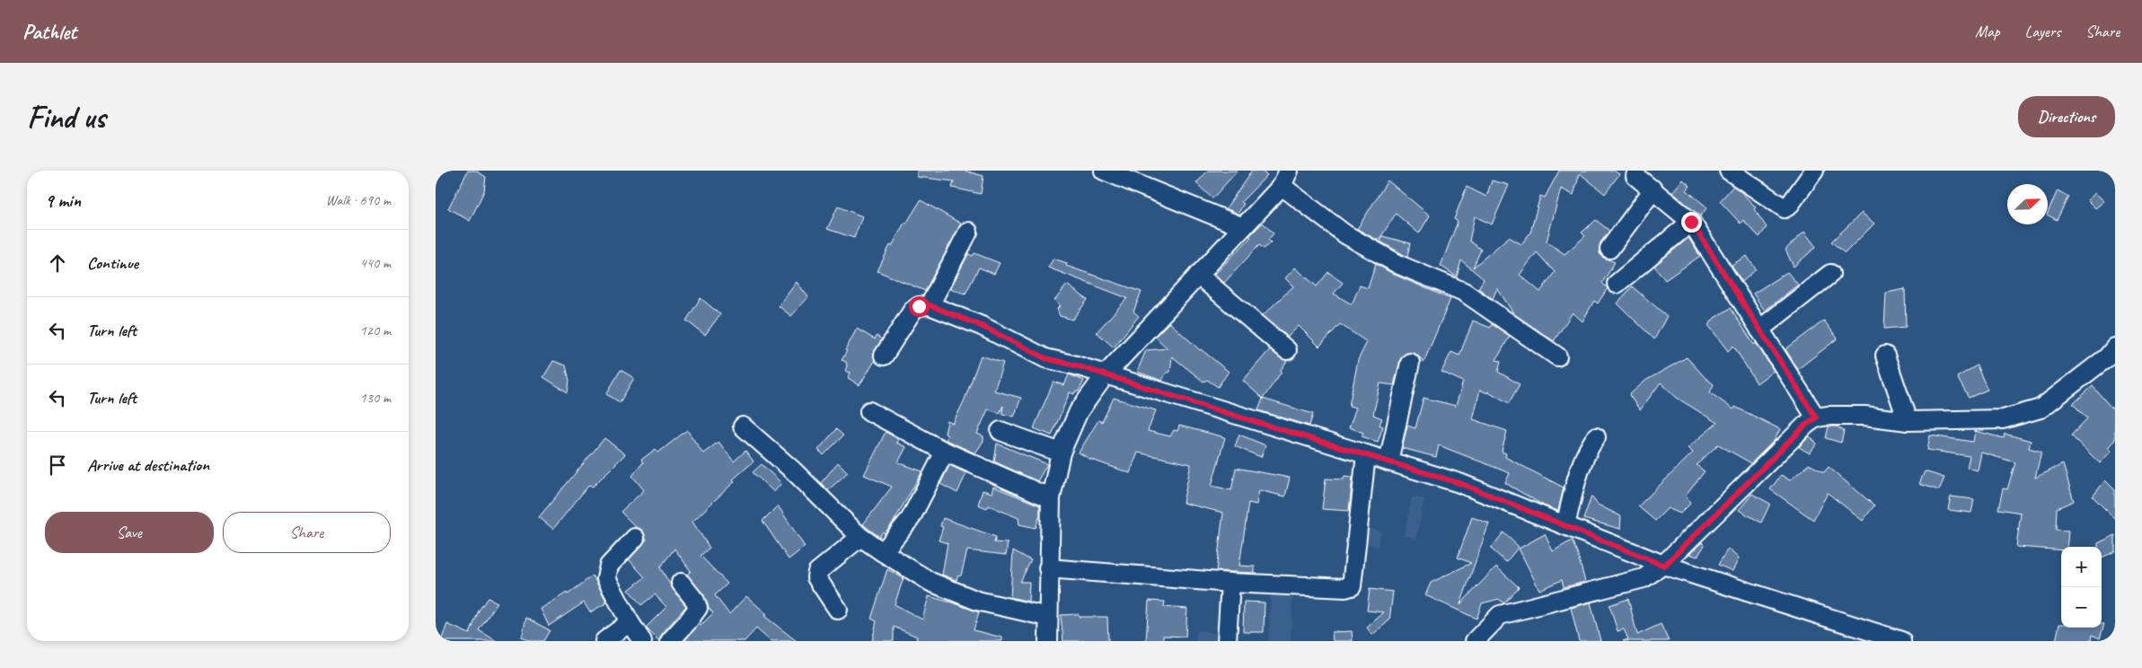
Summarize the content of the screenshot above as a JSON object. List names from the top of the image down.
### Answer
{
  "north": "top right",
  "page": {
    "header": "Pathlet",
    "nav": ["Map", "Layers", "Share"],
    "buttons": [
      "Directions",
      ["Save", "Share"]
    ],
    "title": "Find us",
    "heading": ["9 min", "Walk · 690 m"],
    "list": [
      ["Continue", "440 m"],
      ["Turn left", "120 m"],
      ["Turn left", "130 m"],
      "Arrive at destination"
    ],
    "map_buttons": ["+", "−"]
  }
}
